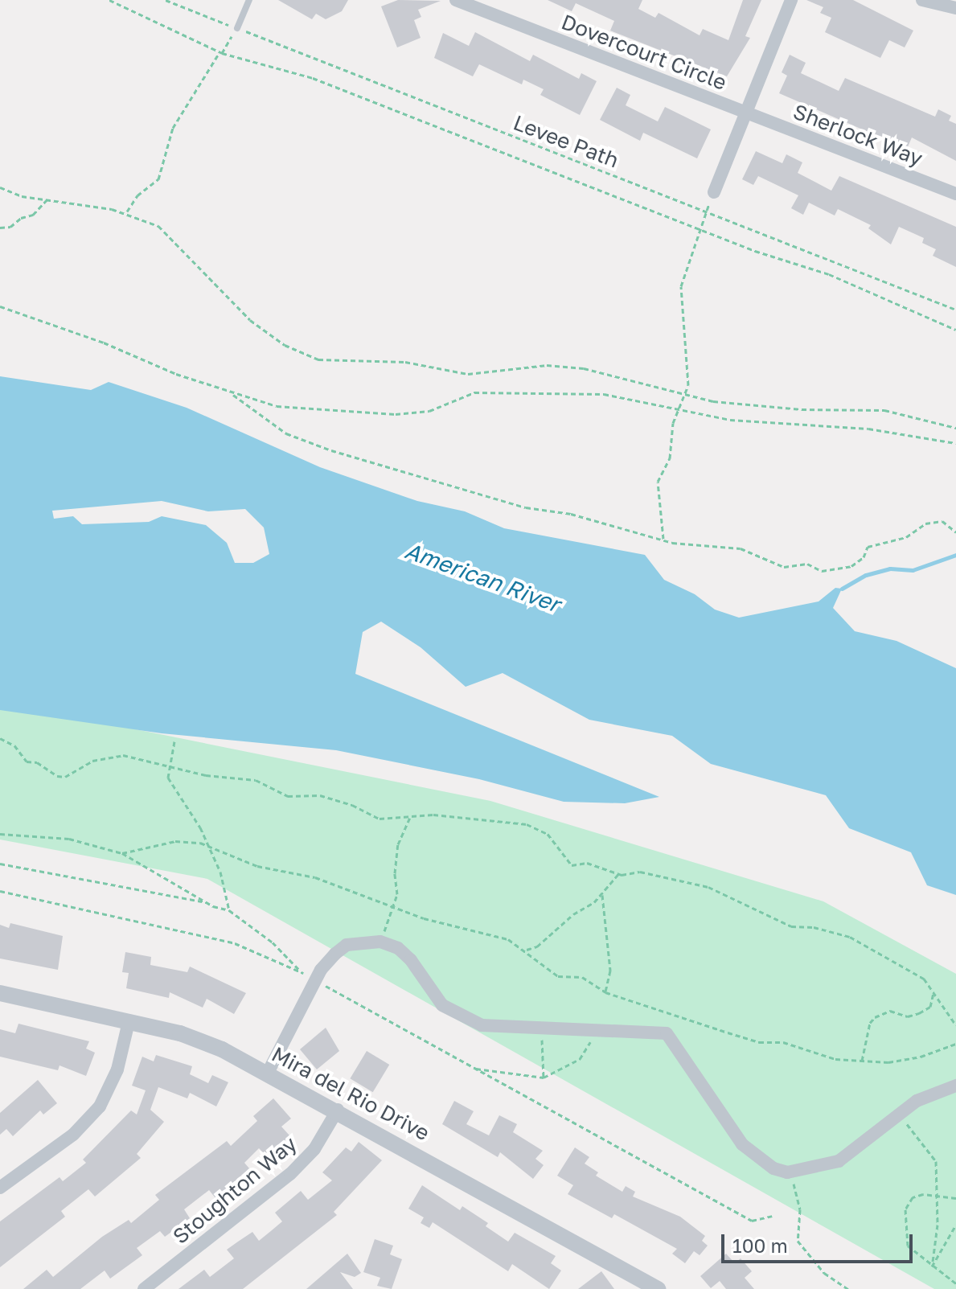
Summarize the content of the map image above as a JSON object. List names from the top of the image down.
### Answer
{
  "streets": {
    "street": [
      "Dovercourt Circle",
      "Sherlock Way",
      "Mira del Rio Drive",
      "Stoughton Way"
    ],
    "path": ["Levee Path"]
  },
  "crossings": [
    ["Dovercourt Circle", "Sherlock Way"],
    ["Mira del Rio Drive", "Stoughton Way"]
  ],
  "water": ["American River"],
  "scale_bar": "100 m"
}
